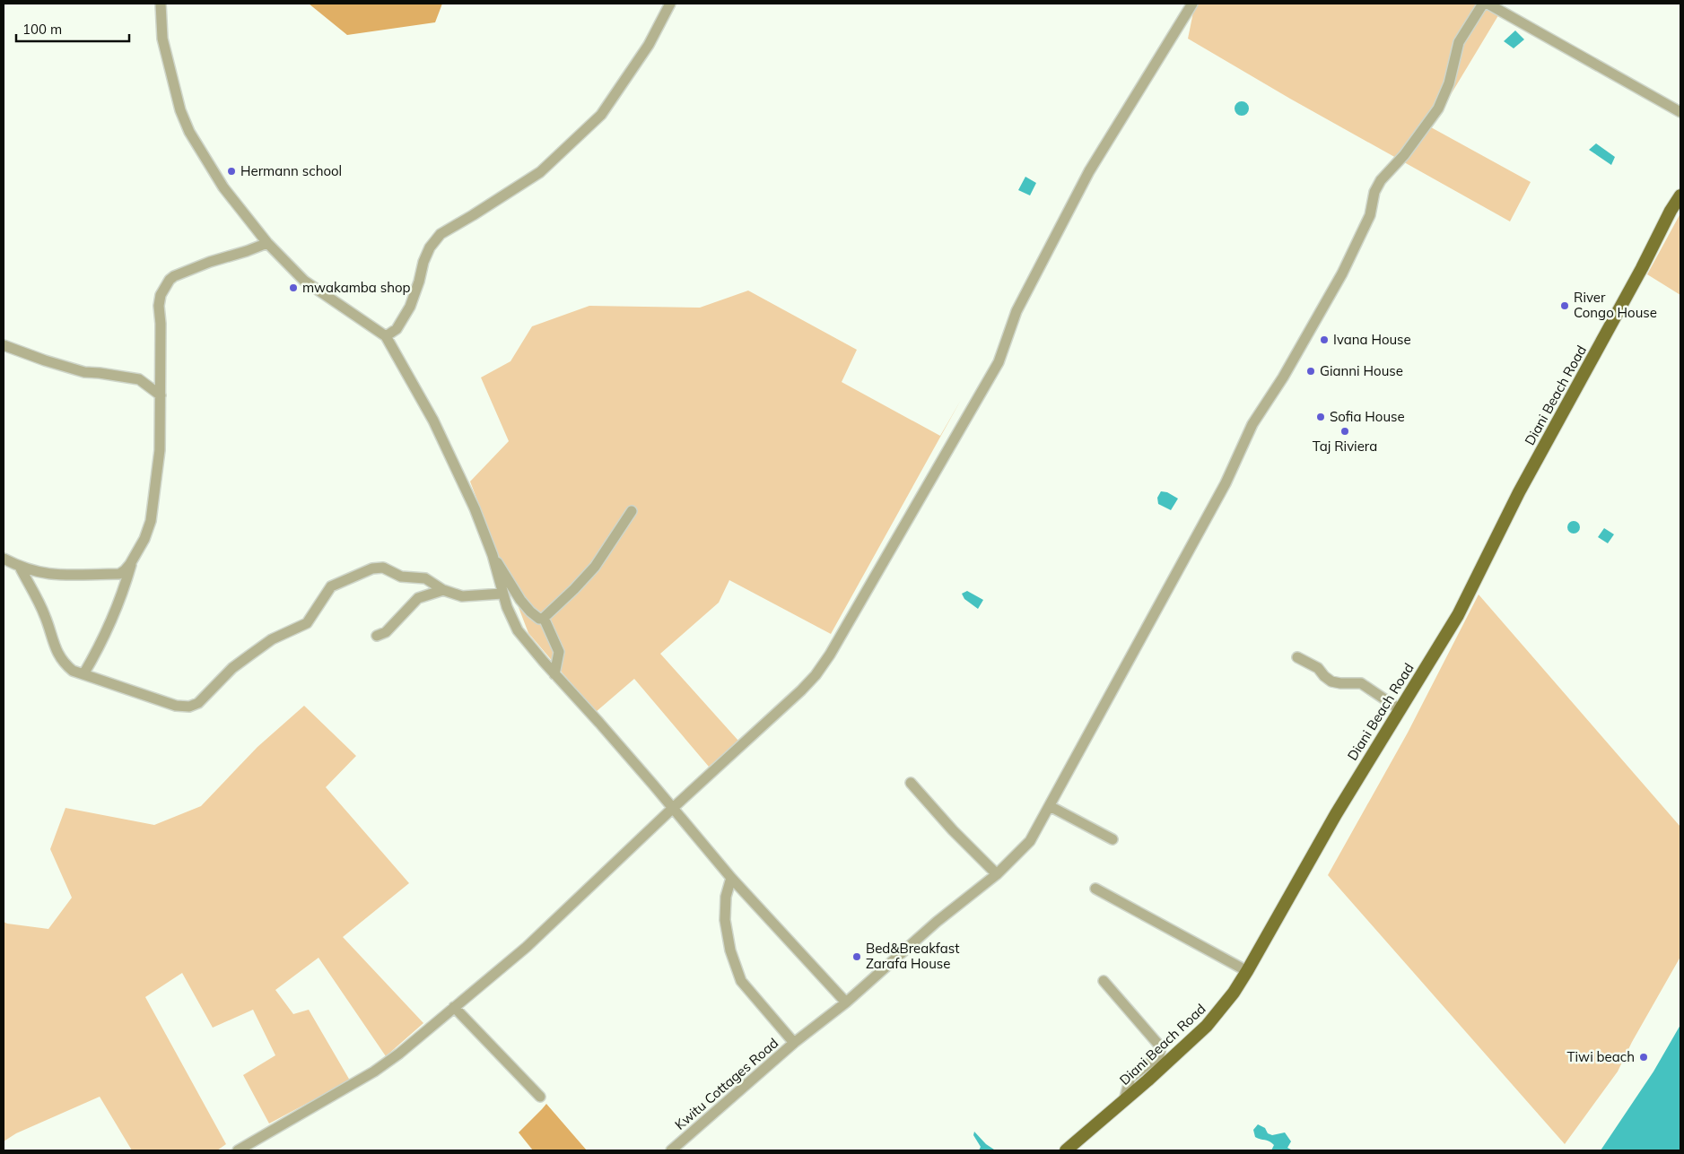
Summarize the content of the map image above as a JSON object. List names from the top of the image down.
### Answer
{
  "streets": {
    "main road": ["Diani Beach Road"],
    "street": ["Kwitu Cottages Road"]
  },
  "places": [
    "Hermann school",
    "mwakamba shop",
    "River Congo House",
    "Ivana House",
    "Gianni House",
    "Sofia House",
    "Taj Riviera",
    "Bed&Breakfast Zarafa House",
    "Tiwi beach"
  ],
  "scale_bar": "100 m"
}
